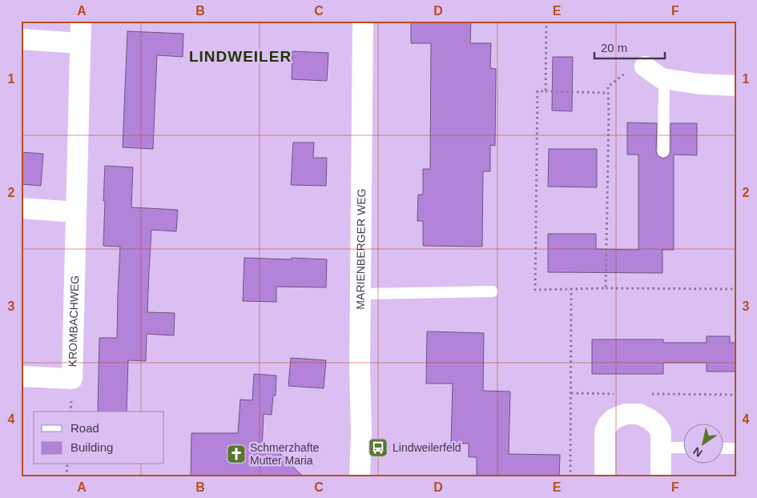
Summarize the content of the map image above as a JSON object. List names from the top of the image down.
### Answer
{
  "streets": {
    "street": ["MARIENBERGER WEG", "KROMBACHWEG"]
  },
  "districts": ["LINDWEILER"],
  "places": {
    "bus stop": ["Lindweilerfeld"],
    "church": ["Schmerzhafte Mutter Maria"]
  },
  "legend": ["Road", "Building"],
  "scale_bar": "20 m",
  "north": "bottom left",
  "grid": {
    "columns": [
      "A",
      "B",
      "C",
      "D",
      "E",
      "F"
    ],
    "rows": [
      "1",
      "2",
      "3",
      "4"
    ]
  }
}
